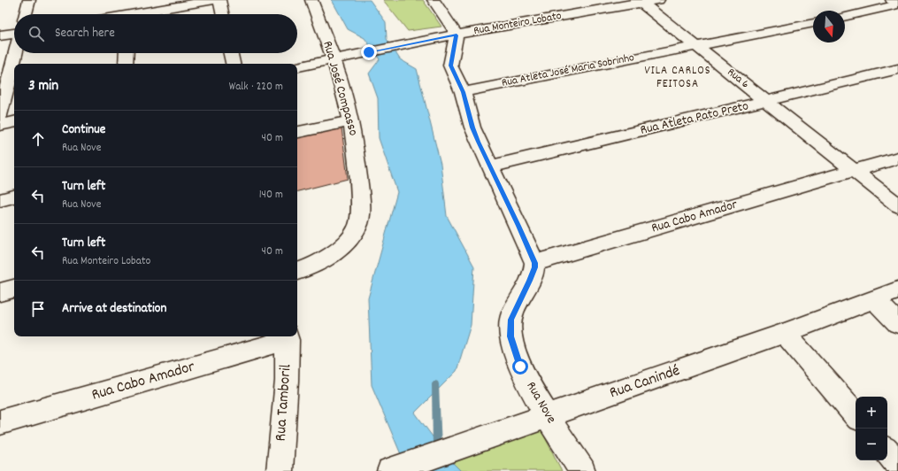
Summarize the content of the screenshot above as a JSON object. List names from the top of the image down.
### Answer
{
  "streets": {
    "street": [
      "Rua Monteiro Lobato",
      "Rua Atleta José Maria Sobrinho",
      "Rua 6",
      "Rua José Compasso",
      "Rua Atleta Pato Preto",
      "Rua Cabo Amador",
      "Rua Canindé",
      "Rua Tamboril",
      "Rua Nove"
    ]
  },
  "crossings": [
    ["Rua Monteiro Lobato", "Rua 6"],
    ["Rua Monteiro Lobato", "Rua José Compasso"],
    ["Rua Atleta José Maria Sobrinho", "Rua 6"],
    ["Rua 6", "Rua Atleta Pato Preto"],
    ["Rua 6", "Rua Cabo Amador"],
    ["Rua Cabo Amador", "Rua Tamboril"],
    ["Rua Cabo Amador", "Rua Nove"],
    ["Rua Canindé", "Rua Nove"]
  ],
  "districts": ["VILA CARLOS FEITOSA"],
  "north": "bottom",
  "page": {
    "search": "Search here",
    "heading": ["3 min", "Walk · 220 m"],
    "list": [
      ["Continue", "Rua Nove", "40 m"],
      ["Turn left", "Rua Nove", "140 m"],
      ["Turn left", "Rua Monteiro Lobato", "40 m"],
      "Arrive at destination"
    ],
    "map_buttons": ["+", "−"]
  }
}
